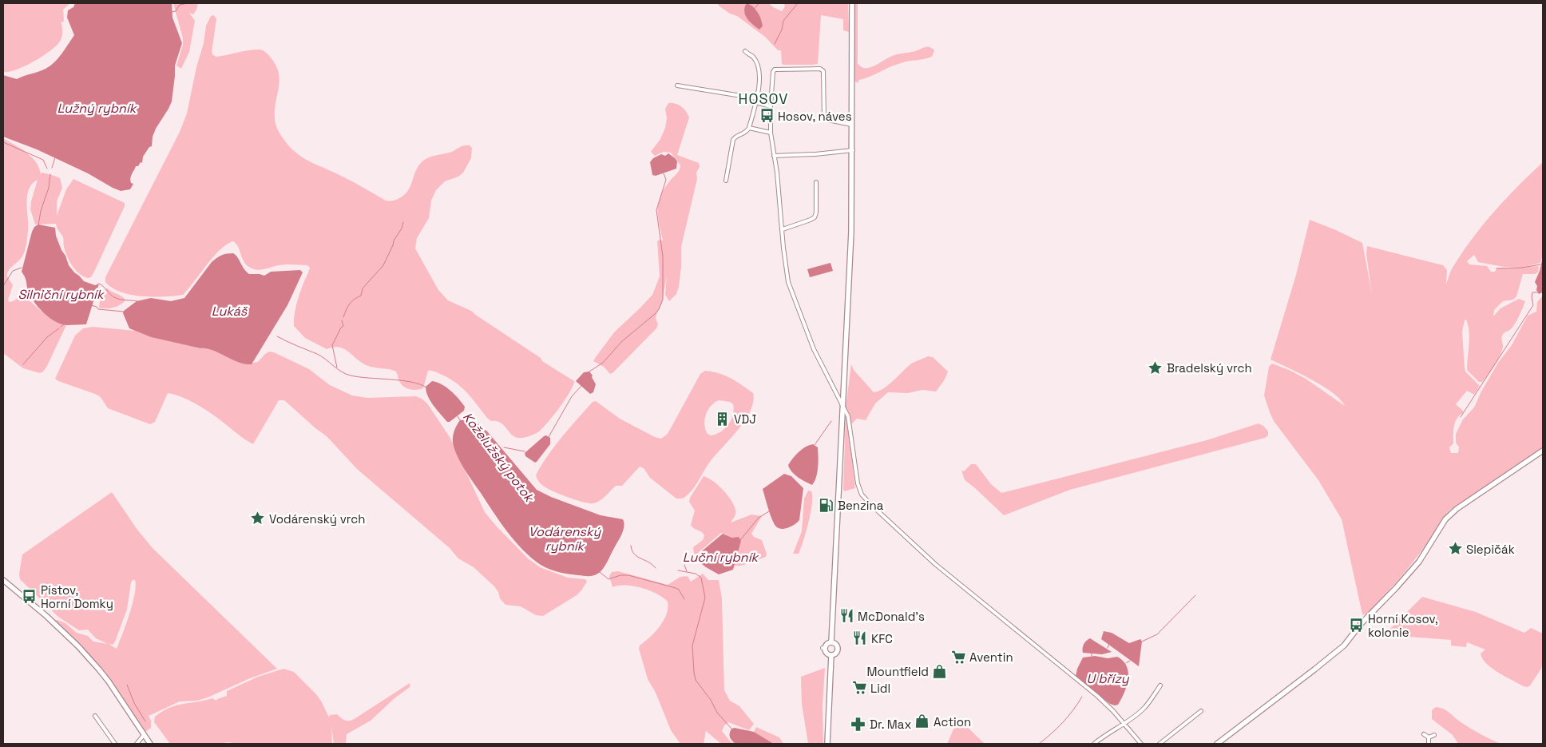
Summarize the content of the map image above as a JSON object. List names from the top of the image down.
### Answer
{
  "districts": ["HOSOV"],
  "water": [
    "Lužný rybník",
    "Silniční rybník",
    "Lukáš",
    "Koželužský potok",
    "Vodárenský rybník",
    "Luční rybník",
    "U břízy"
  ],
  "places": {
    "bus stop": ["Hosov, náves", "Pístov, Horní Domky", "Horní Kosov, kolonie"],
    "place": ["Bradelský vrch", "Vodárenský vrch", "Slepičák"],
    "building": ["VDJ"],
    "fuel station": ["Benzina"],
    "restaurant": ["McDonald's", "KFC"],
    "supermarket": ["Aventin", "Lidl"],
    "shop": ["Mountfield", "Action"],
    "pharmacy": ["Dr. Max"]
  }
}
